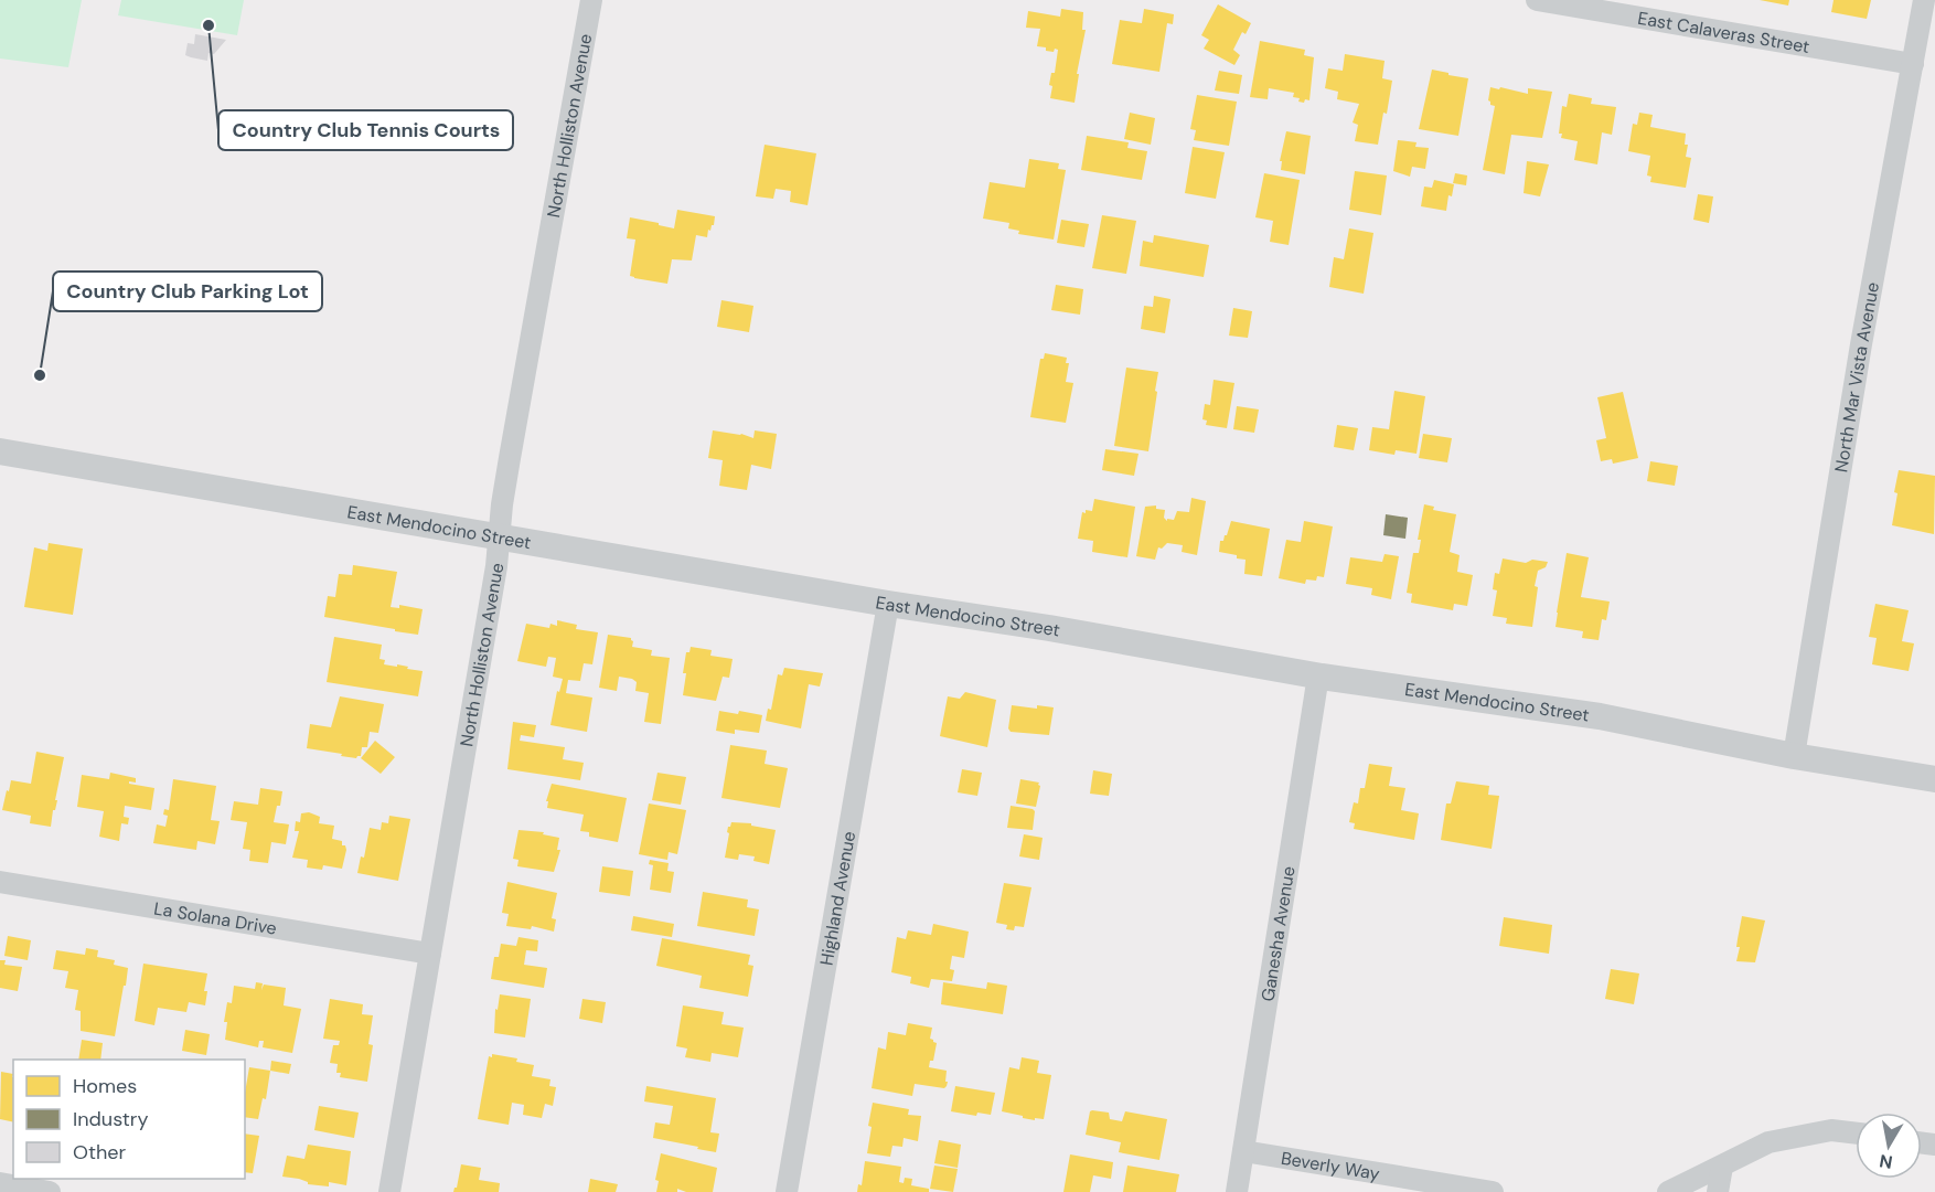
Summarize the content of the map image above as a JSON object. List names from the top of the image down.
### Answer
{
  "streets": {
    "street": [
      "East Calaveras Street",
      "North Holliston Avenue",
      "North Mar Vista Avenue",
      "East Mendocino Street",
      "Highland Avenue",
      "La Solana Drive",
      "Ganesha Avenue",
      "Beverly Way"
    ]
  },
  "crossings": [
    ["East Calaveras Street", "North Mar Vista Avenue"],
    ["North Holliston Avenue", "East Mendocino Street"],
    ["North Holliston Avenue", "La Solana Drive"],
    ["North Mar Vista Avenue", "East Mendocino Street"],
    ["East Mendocino Street", "Highland Avenue"],
    ["East Mendocino Street", "Ganesha Avenue"],
    ["Ganesha Avenue", "Beverly Way"]
  ],
  "places": ["Country Club Tennis Courts", "Country Club Parking Lot"],
  "legend": ["Homes", "Industry", "Other"],
  "north": "bottom"
}
